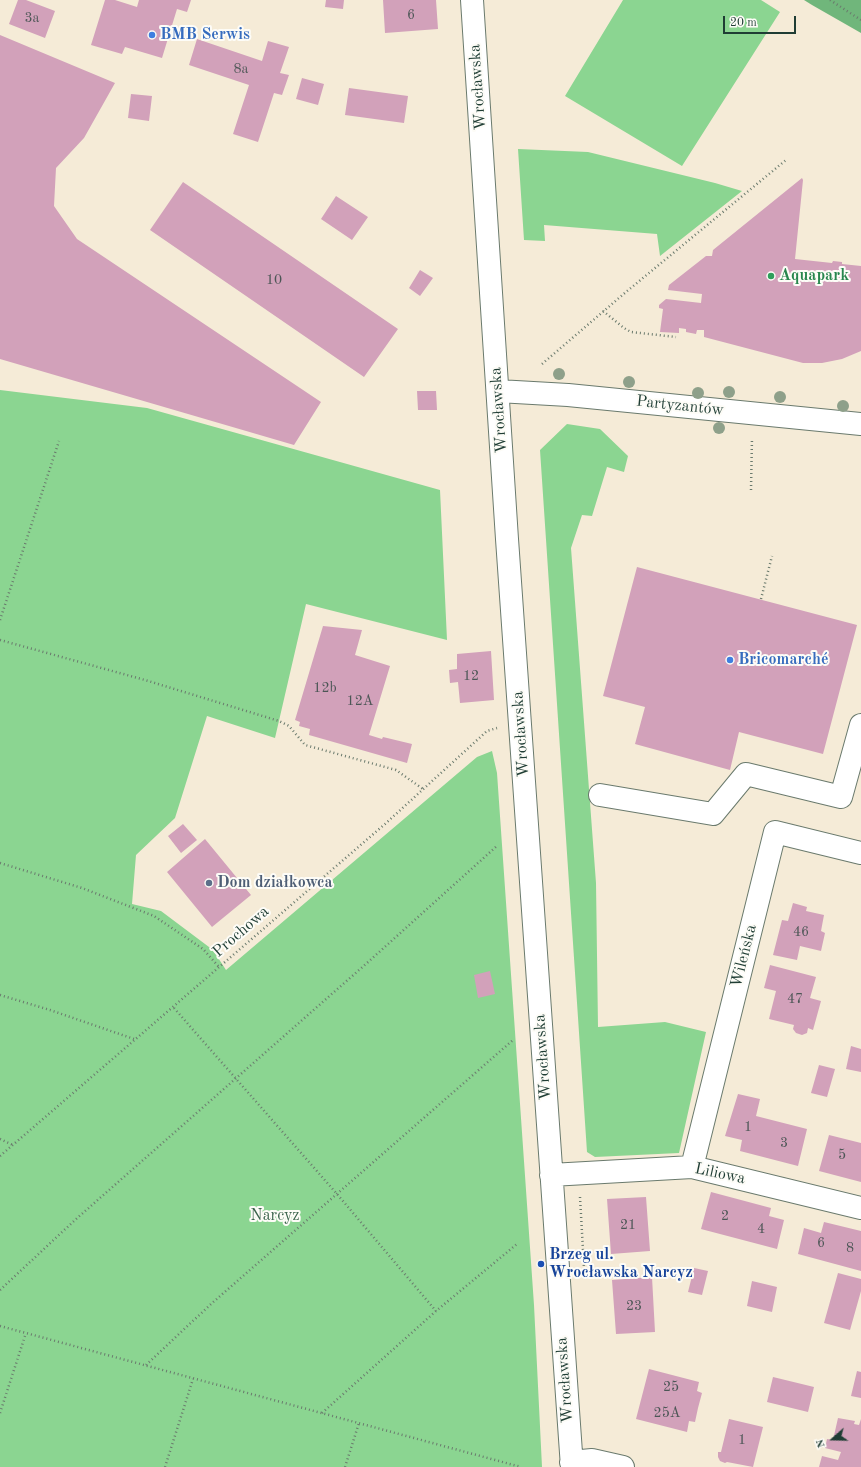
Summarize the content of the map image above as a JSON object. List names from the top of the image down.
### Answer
{
  "streets": {
    "street": [
      "Wrocławska",
      "Partyzantów",
      "Wileńska",
      "Liliowa"
    ],
    "path": ["Prochowa"]
  },
  "crossings": [
    ["Wrocławska", "Partyzantów"],
    ["Wrocławska", "Prochowa"],
    ["Wrocławska", "Liliowa"],
    ["Wileńska", "Liliowa"]
  ],
  "parks": ["Narcyz"],
  "places": [
    "BMB Serwis",
    "Aquapark",
    "Bricomarché",
    "Dom działkowca",
    "Brzeg ul. Wrocławska Narcyz"
  ],
  "house_numbers": [
    "6",
    "3a",
    "8a",
    "10",
    "12",
    "12b",
    "12A",
    "46",
    "47",
    "1",
    "3",
    "5",
    "2",
    "21",
    "4",
    "6",
    "8",
    "23",
    "25",
    "25A",
    "1"
  ],
  "scale_bar": "20 m",
  "north": "left"
}
